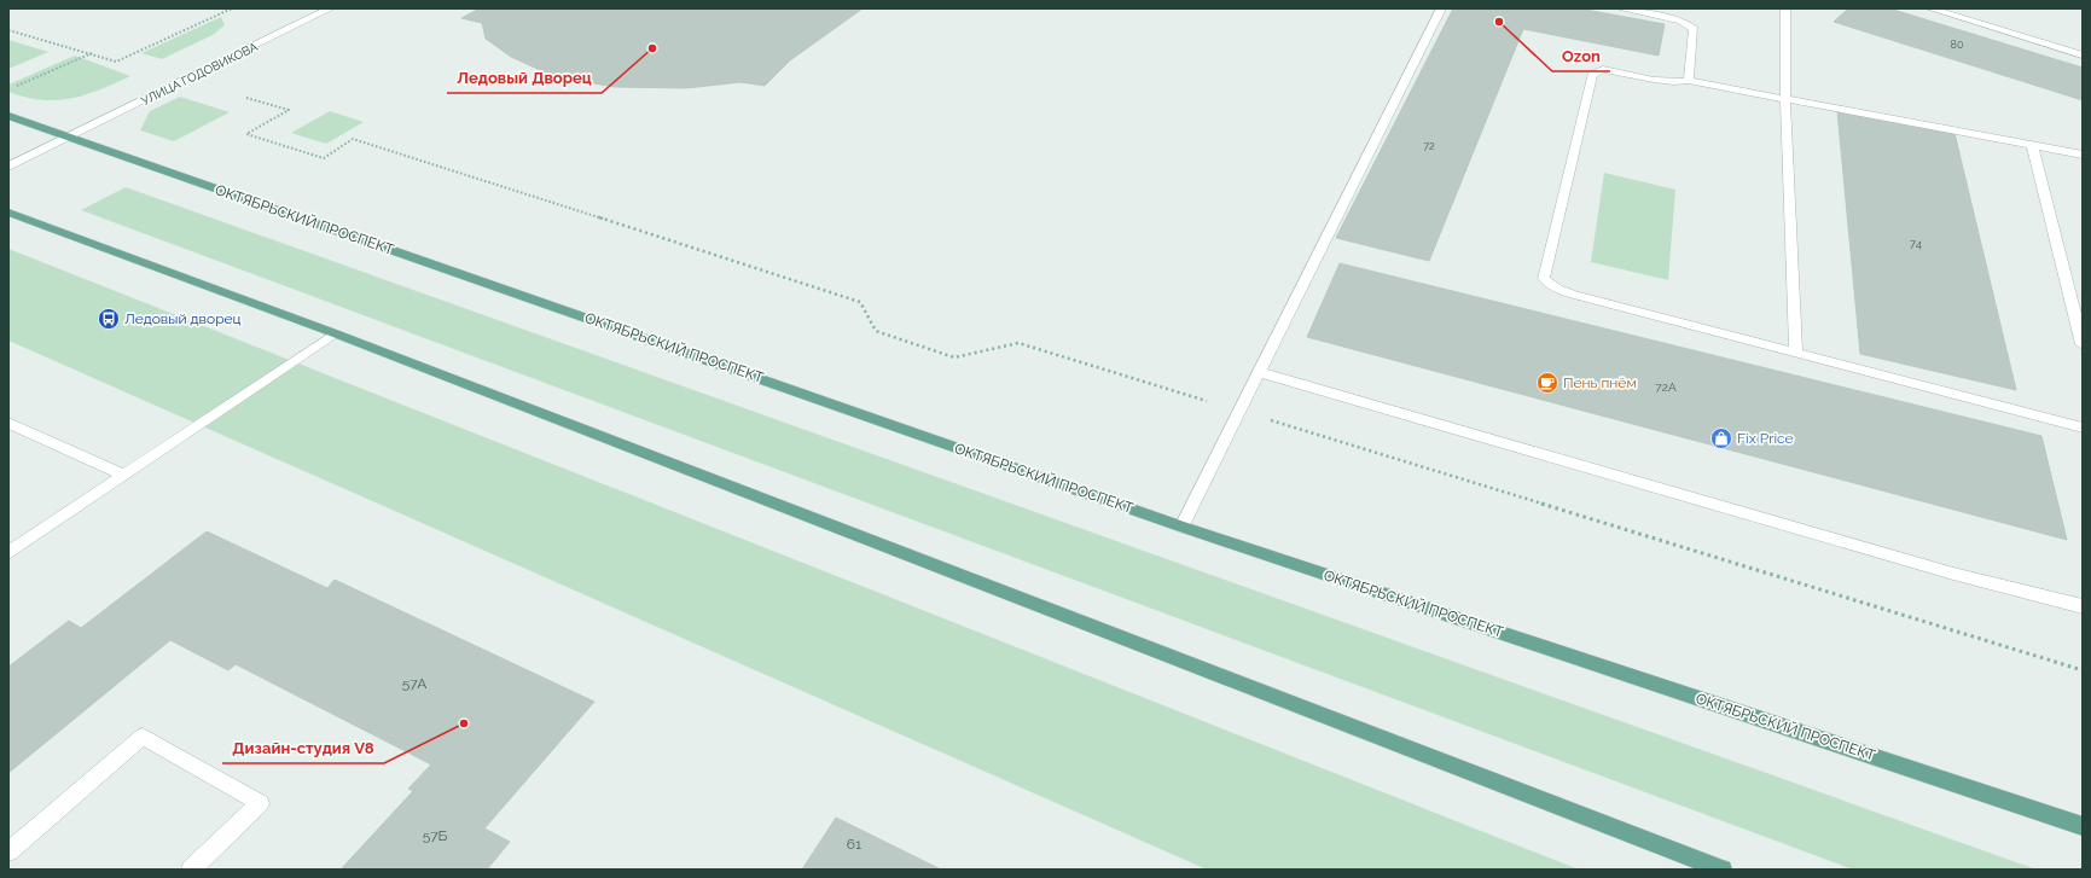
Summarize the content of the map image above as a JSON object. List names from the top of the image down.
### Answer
{
  "streets": {
    "main road": ["ОКТЯБРЬСКИЙ ПРОСПЕКТ"],
    "street": ["УЛИЦА ГОДОВИКОВА"]
  },
  "crossings": [
    ["УЛИЦА ГОДОВИКОВА", "ОКТЯБРЬСКИЙ ПРОСПЕКТ"]
  ],
  "places": {
    "other": ["Ozon", "Ледовый Дворец", "Дизайн-студия V8"],
    "bus stop": ["Ледовый дворец"],
    "cafe": ["Пень пнём"],
    "shop": ["Fix Price"]
  },
  "house_numbers": [
    "80",
    "72",
    "74",
    "72А",
    "57А",
    "57Б",
    "61"
  ]
}
